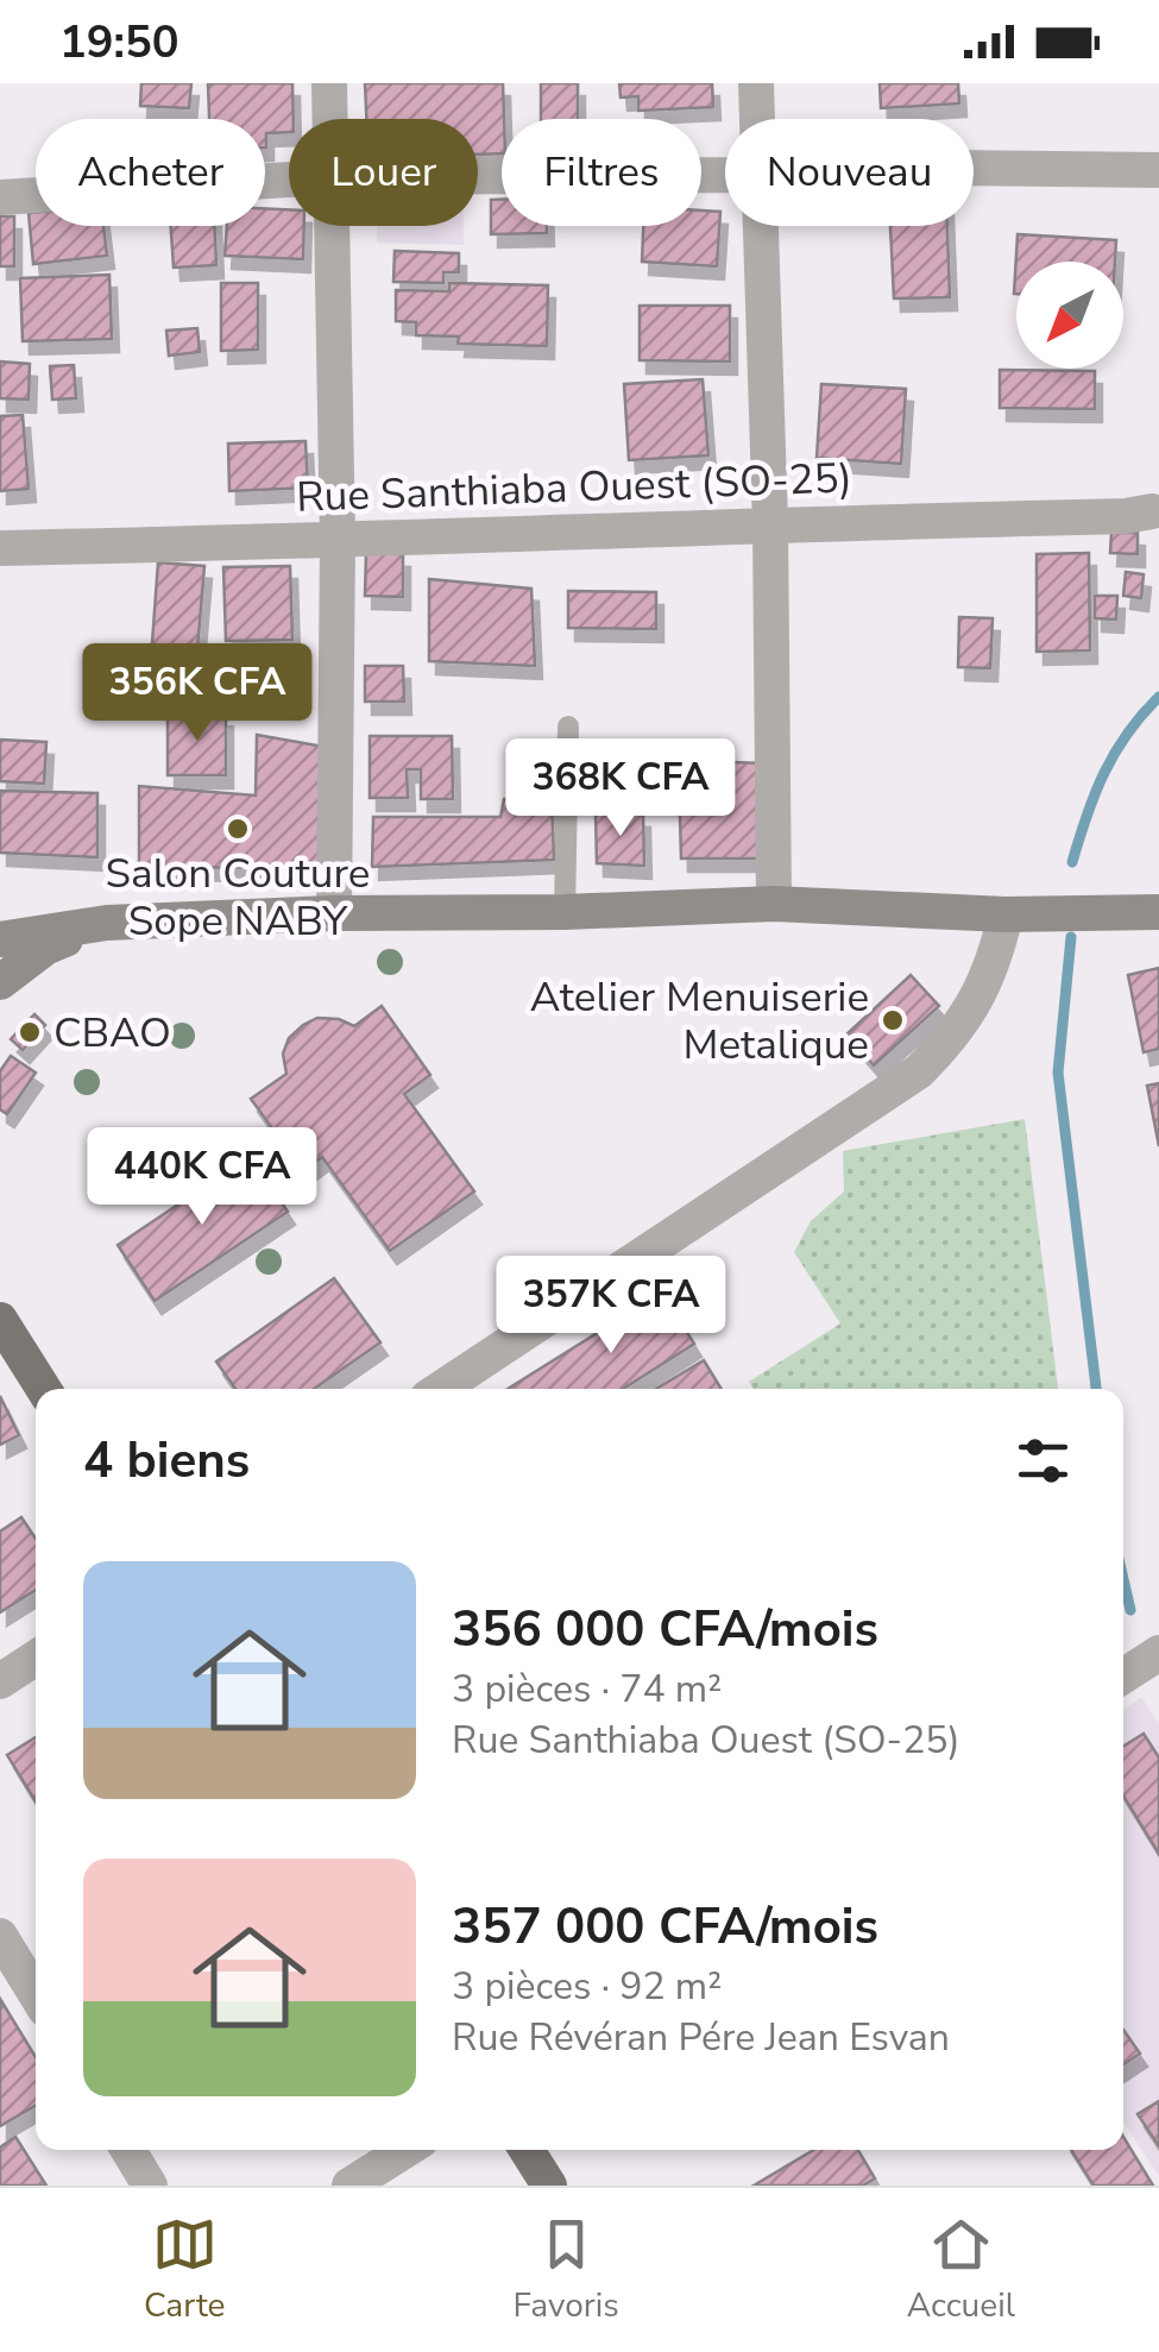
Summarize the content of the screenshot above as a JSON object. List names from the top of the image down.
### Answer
{
  "streets": {
    "street": ["Rue Santhiaba Ouest (SO-25)"]
  },
  "places": ["Salon Couture Sope NABY", "Atelier Menuiserie Metalique", "CBAO"],
  "north": "bottom left",
  "page": {
    "status": "19:50",
    "chip": [
      "Acheter",
      "Louer",
      "Filtres",
      "Nouveau"
    ],
    "price": [
      "356K CFA",
      "368K CFA",
      "440K CFA",
      "357K CFA"
    ],
    "heading": "4 biens",
    "list": [
      {
        "name": "356 000 CFA/mois",
        "note": "3 pièces · 74 m² · Rue Santhiaba Ouest (SO-25)"
      },
      {
        "name": "357 000 CFA/mois",
        "note": "3 pièces · 92 m² · Rue Révéran Pére Jean Esvan"
      }
    ],
    "tabs": ["Carte", "Favoris", "Accueil"]
  }
}
